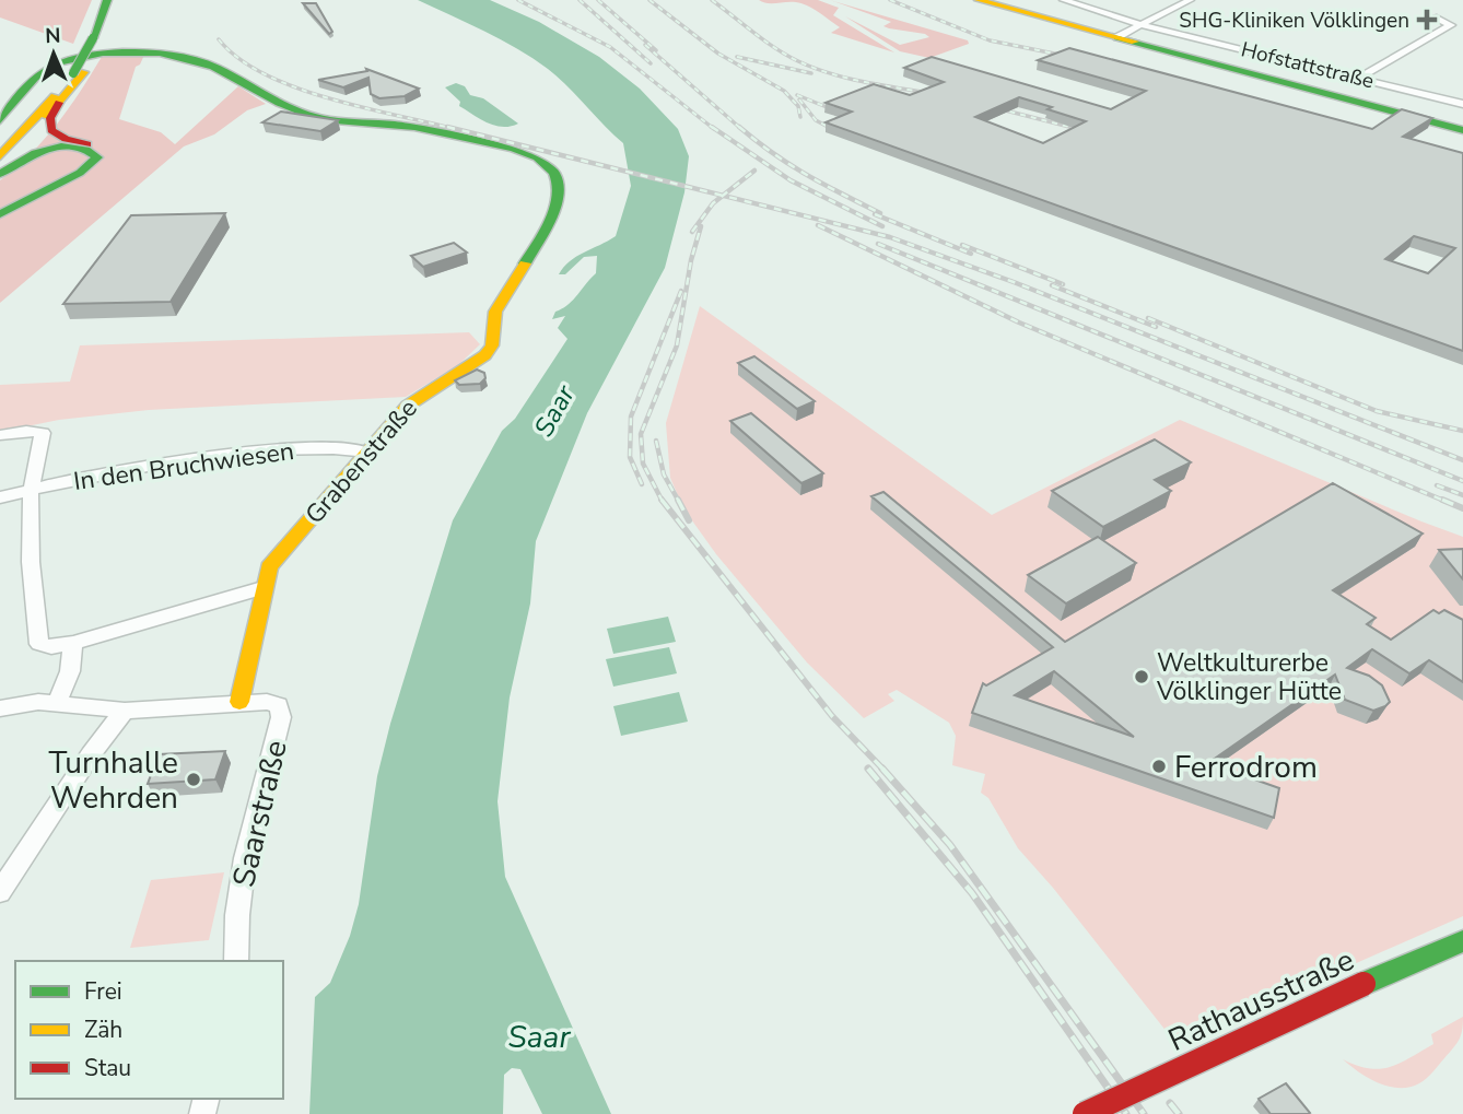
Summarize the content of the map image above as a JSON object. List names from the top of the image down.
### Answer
{
  "streets": {
    "main road": ["Grabenstraße", "Rathausstraße"],
    "street": ["Hofstattstraße", "In den Bruchwiesen", "Saarstraße"]
  },
  "crossings": [
    ["Grabenstraße", "In den Bruchwiesen"],
    ["Grabenstraße", "Saarstraße"]
  ],
  "water": ["Saar"],
  "places": {
    "health": ["SHG-Kliniken Völklingen"],
    "other": ["Weltkulturerbe Völklinger Hütte", "Ferrodrom", "Turnhalle Wehrden"]
  },
  "legend": ["Frei", "Zäh", "Stau"],
  "north": "top"
}
